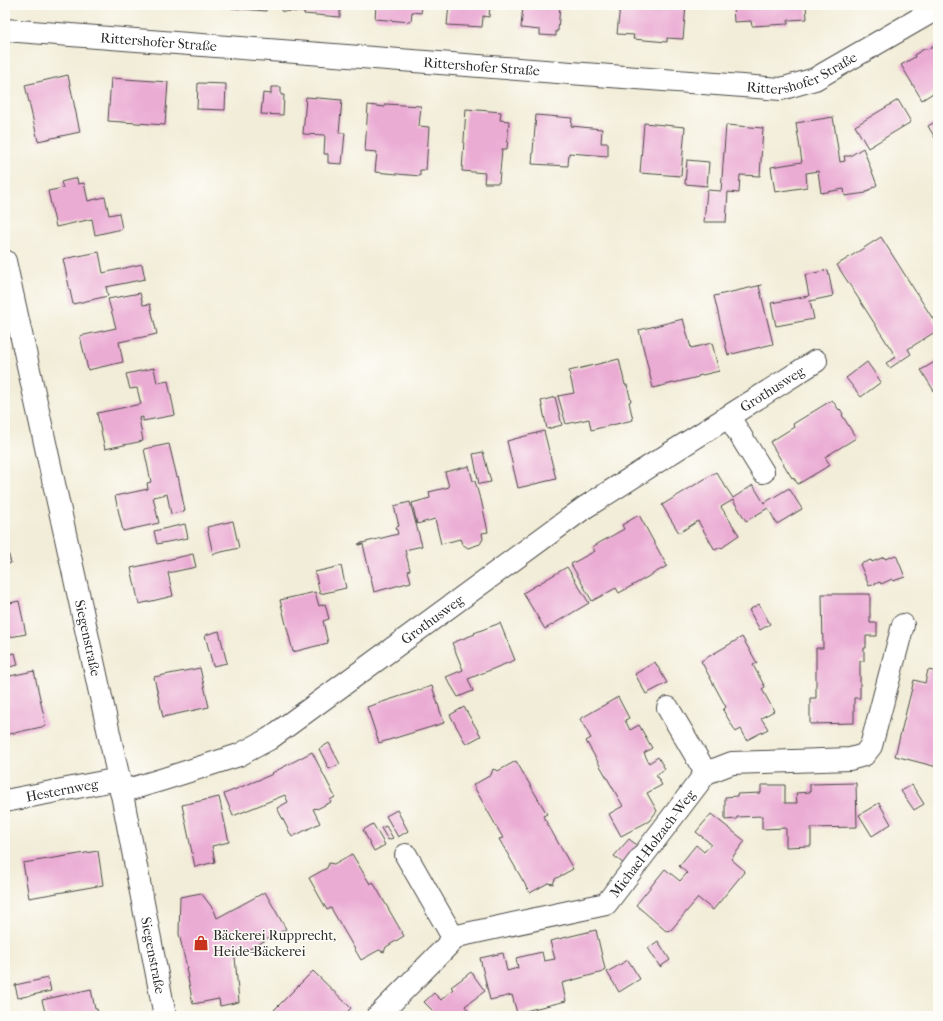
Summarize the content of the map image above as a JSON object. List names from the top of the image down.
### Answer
{
  "streets": {
    "street": [
      "Rittershofer Straße",
      "Grothusweg",
      "Siegenstraße",
      "Hesternweg",
      "Michael-Holzach-Weg"
    ]
  },
  "crossings": [
    ["Grothusweg", "Siegenstraße"],
    ["Grothusweg", "Hesternweg"],
    ["Siegenstraße", "Hesternweg"]
  ],
  "places": {
    "shop": ["Bäckerei Rupprecht, Heide-Bäckerei"]
  }
}
